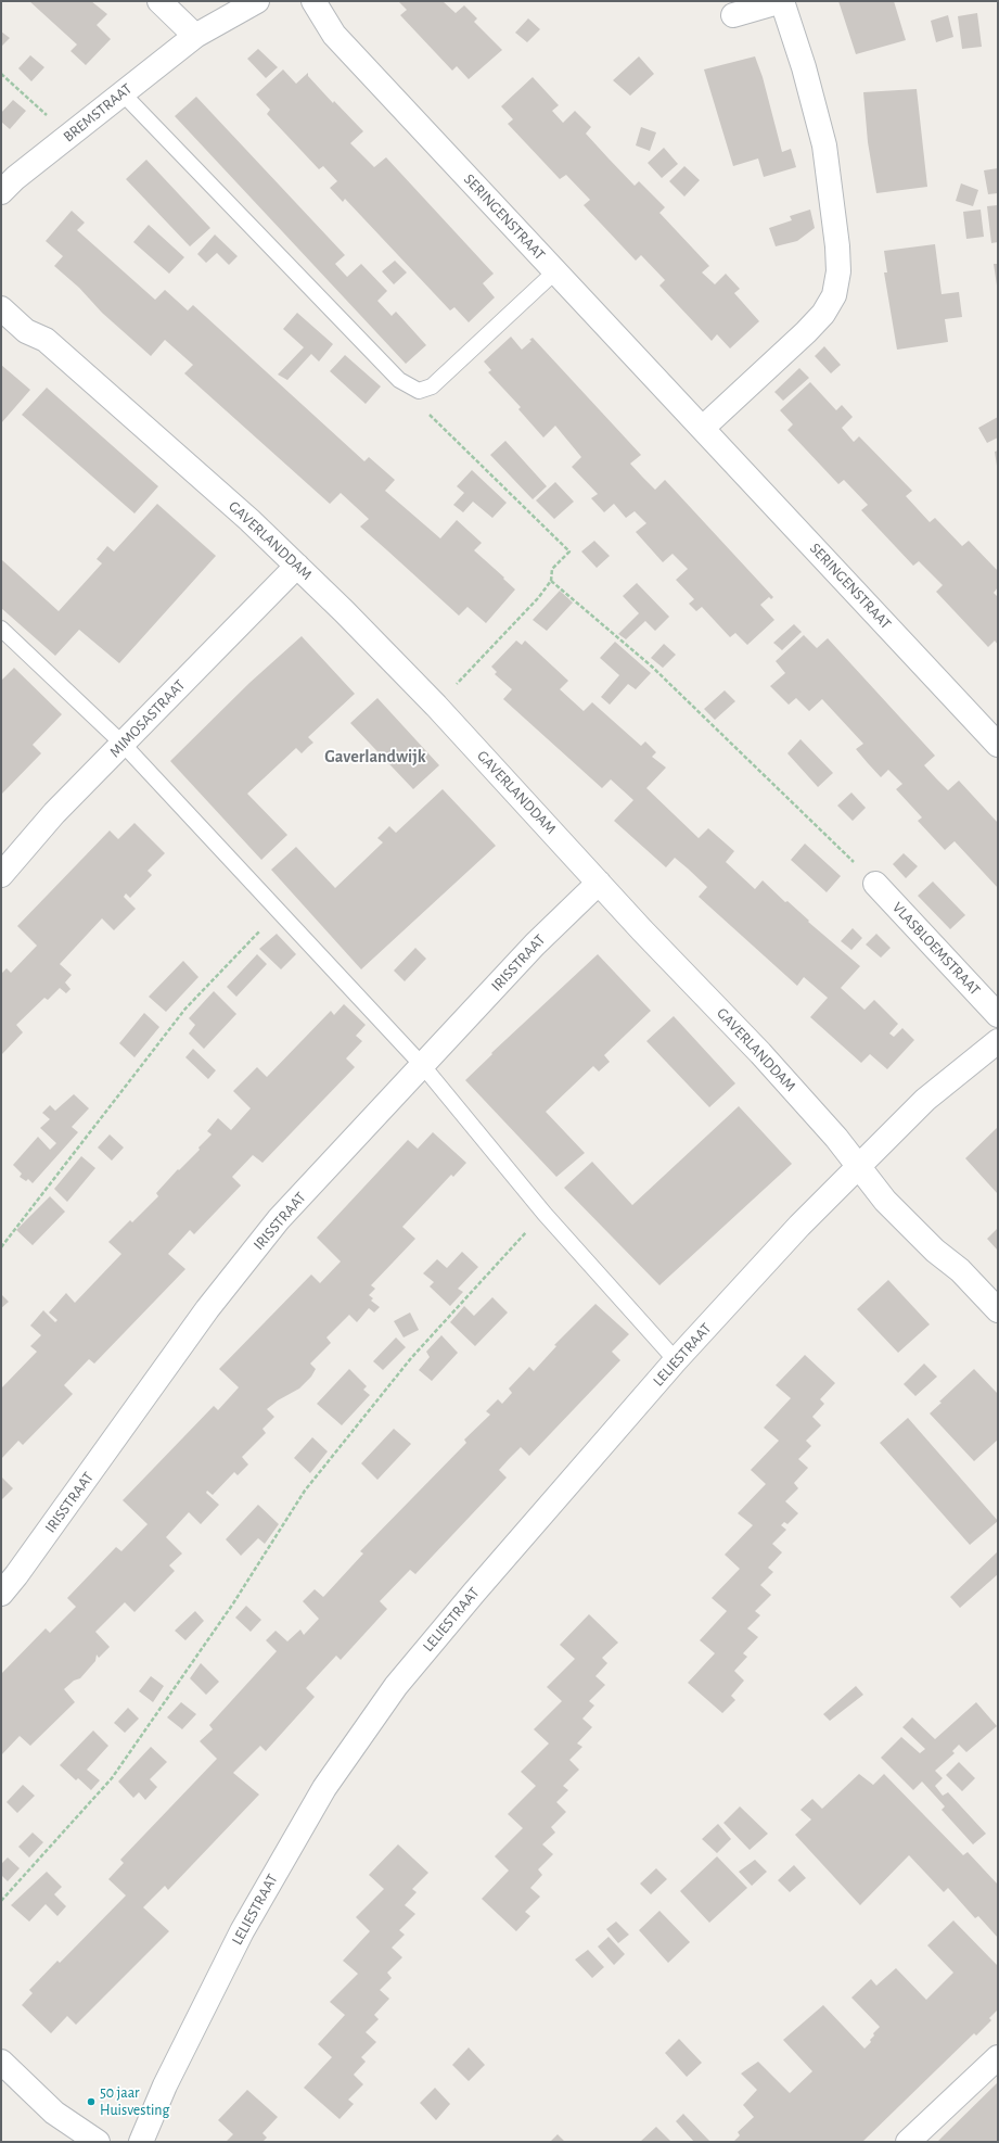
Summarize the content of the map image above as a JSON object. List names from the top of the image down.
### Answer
{
  "streets": {
    "street": [
      "BREMSTRAAT",
      "SERINGENSTRAAT",
      "GAVERLANDDAM",
      "MIMOSASTRAAT",
      "VLASBLOEMSTRAAT",
      "IRISSTRAAT",
      "LELIESTRAAT"
    ]
  },
  "crossings": [
    ["GAVERLANDDAM", "MIMOSASTRAAT"],
    ["GAVERLANDDAM", "IRISSTRAAT"],
    ["GAVERLANDDAM", "LELIESTRAAT"]
  ],
  "districts": ["Gaverlandwijk"],
  "places": ["50 jaar Huisvesting"]
}
